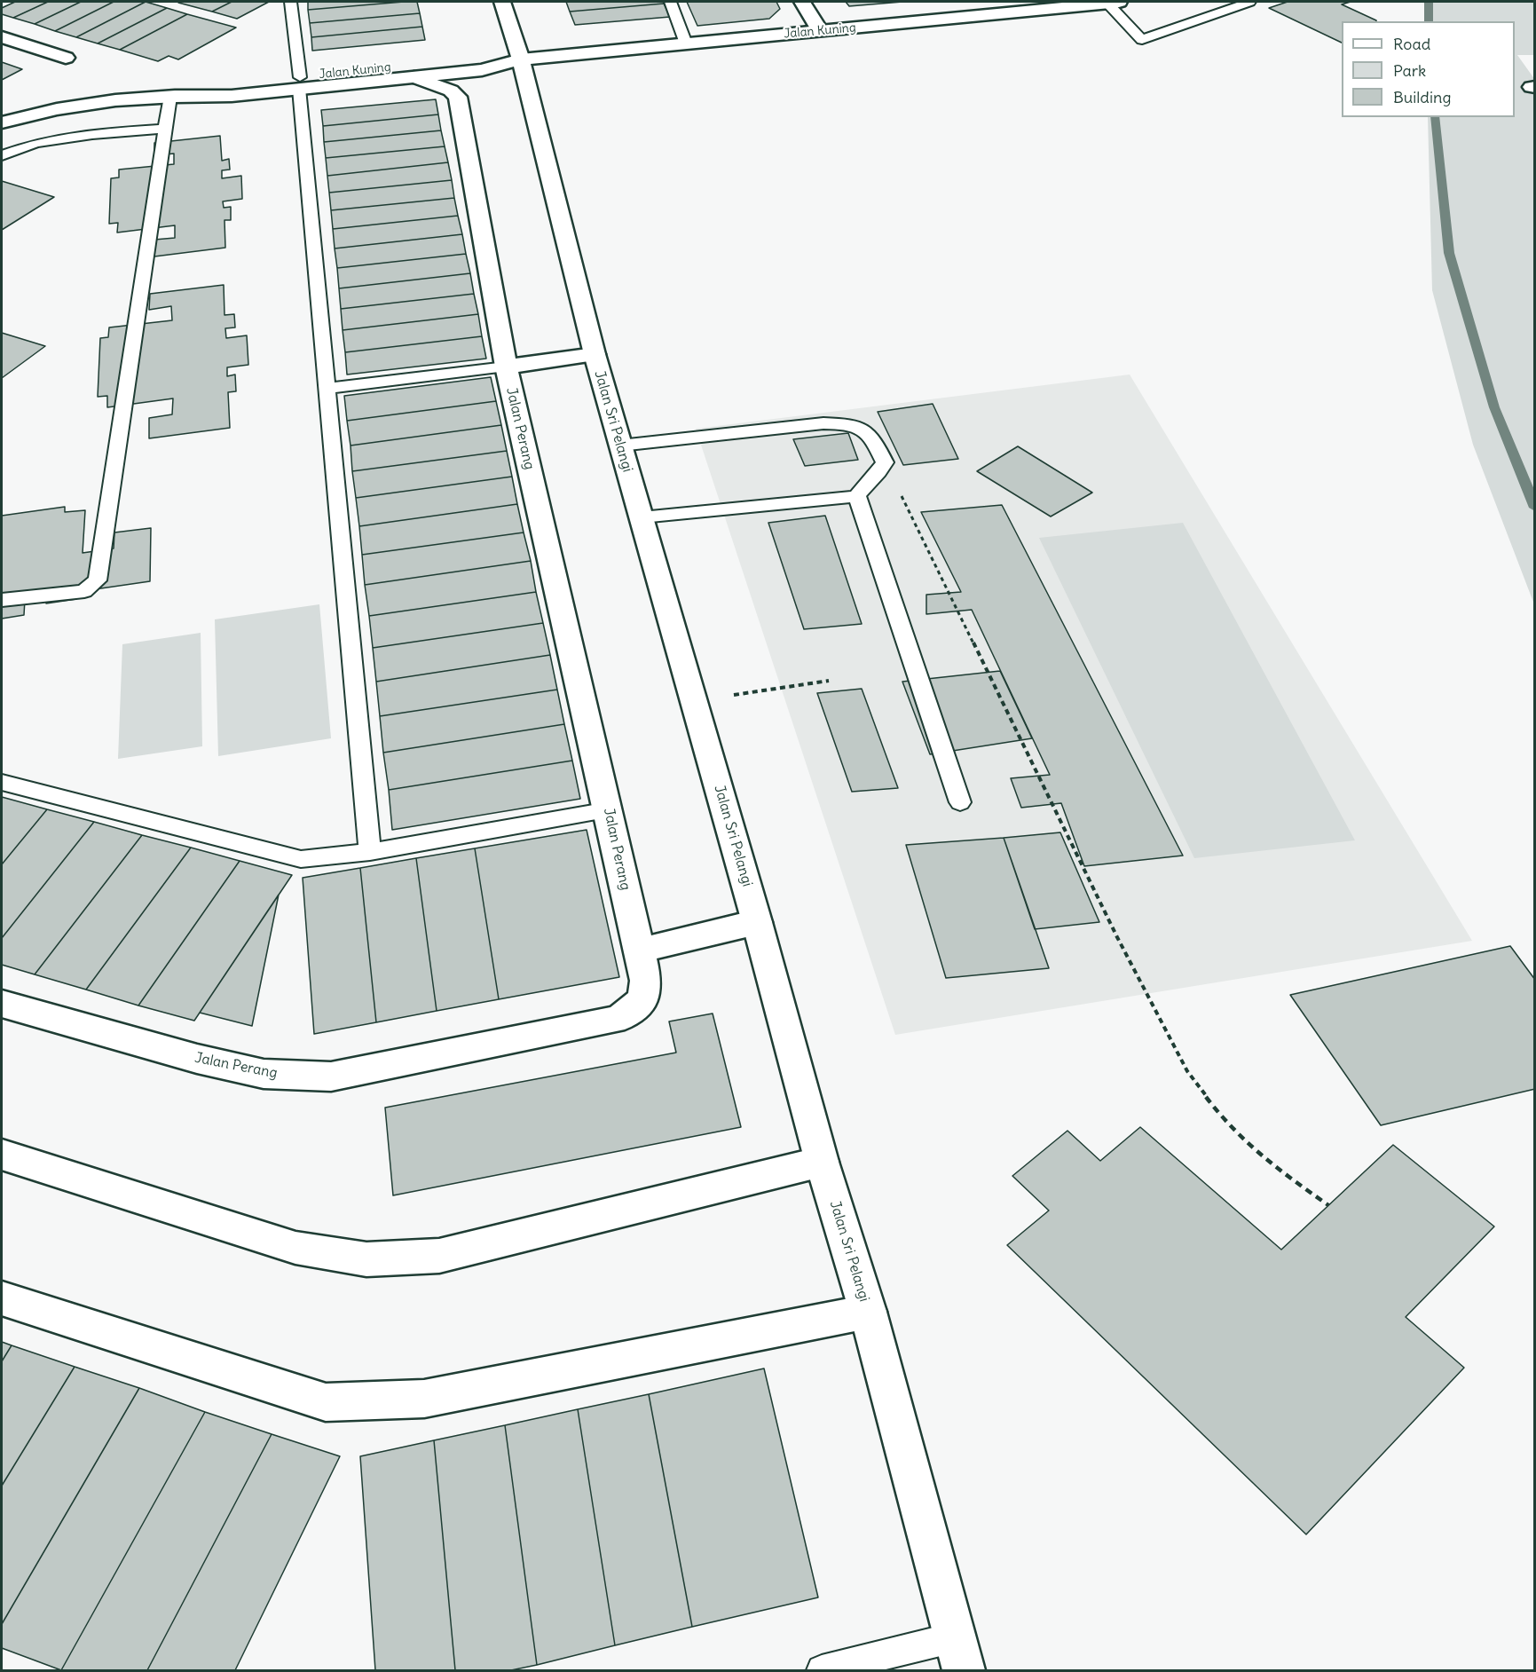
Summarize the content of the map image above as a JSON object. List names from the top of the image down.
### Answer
{
  "streets": {
    "street": ["Jalan Kuning", "Jalan Sri Pelangi", "Jalan Perang"]
  },
  "crossings": [
    ["Jalan Kuning", "Jalan Sri Pelangi"],
    ["Jalan Kuning", "Jalan Perang"]
  ],
  "legend": ["Road", "Park", "Building"]
}
